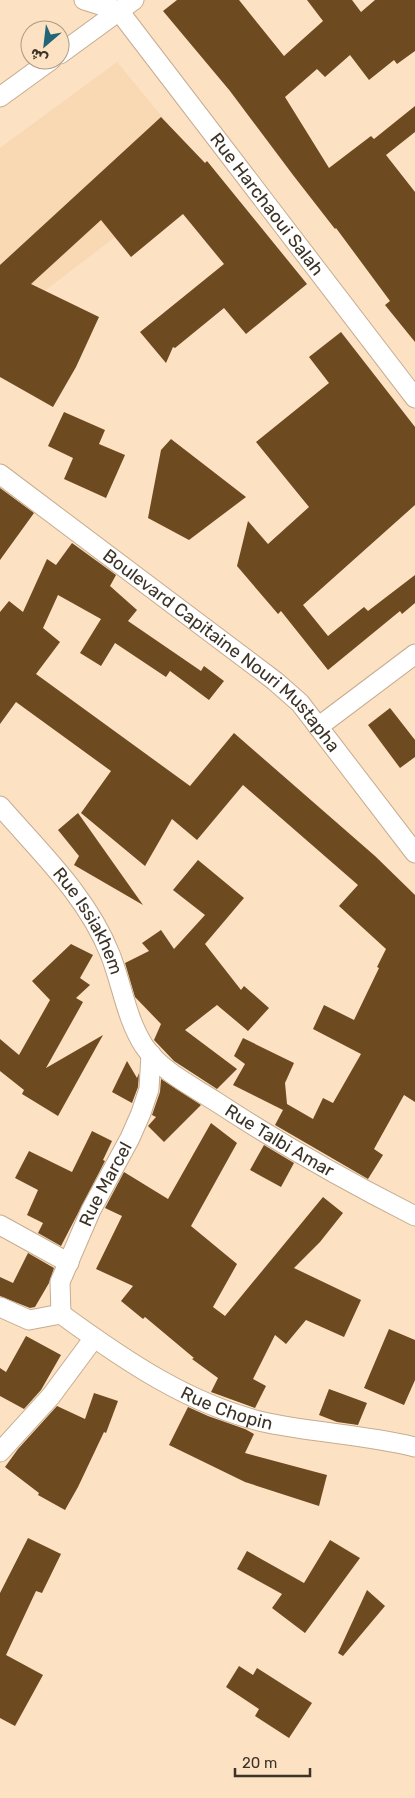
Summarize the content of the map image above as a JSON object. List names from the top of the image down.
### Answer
{
  "streets": {
    "street": [
      "Rue Harchaoui Salah",
      "Boulevard Capitaine Nouri Mustapha",
      "Rue Issiakhem",
      "Rue Talbi Amar",
      "Rue Marcel",
      "Rue Chopin"
    ]
  },
  "crossings": [
    ["Rue Issiakhem", "Rue Talbi Amar"],
    ["Rue Issiakhem", "Rue Marcel"],
    ["Rue Talbi Amar", "Rue Marcel"],
    ["Rue Marcel", "Rue Chopin"]
  ],
  "scale_bar": "20 m",
  "north": "bottom left"
}
